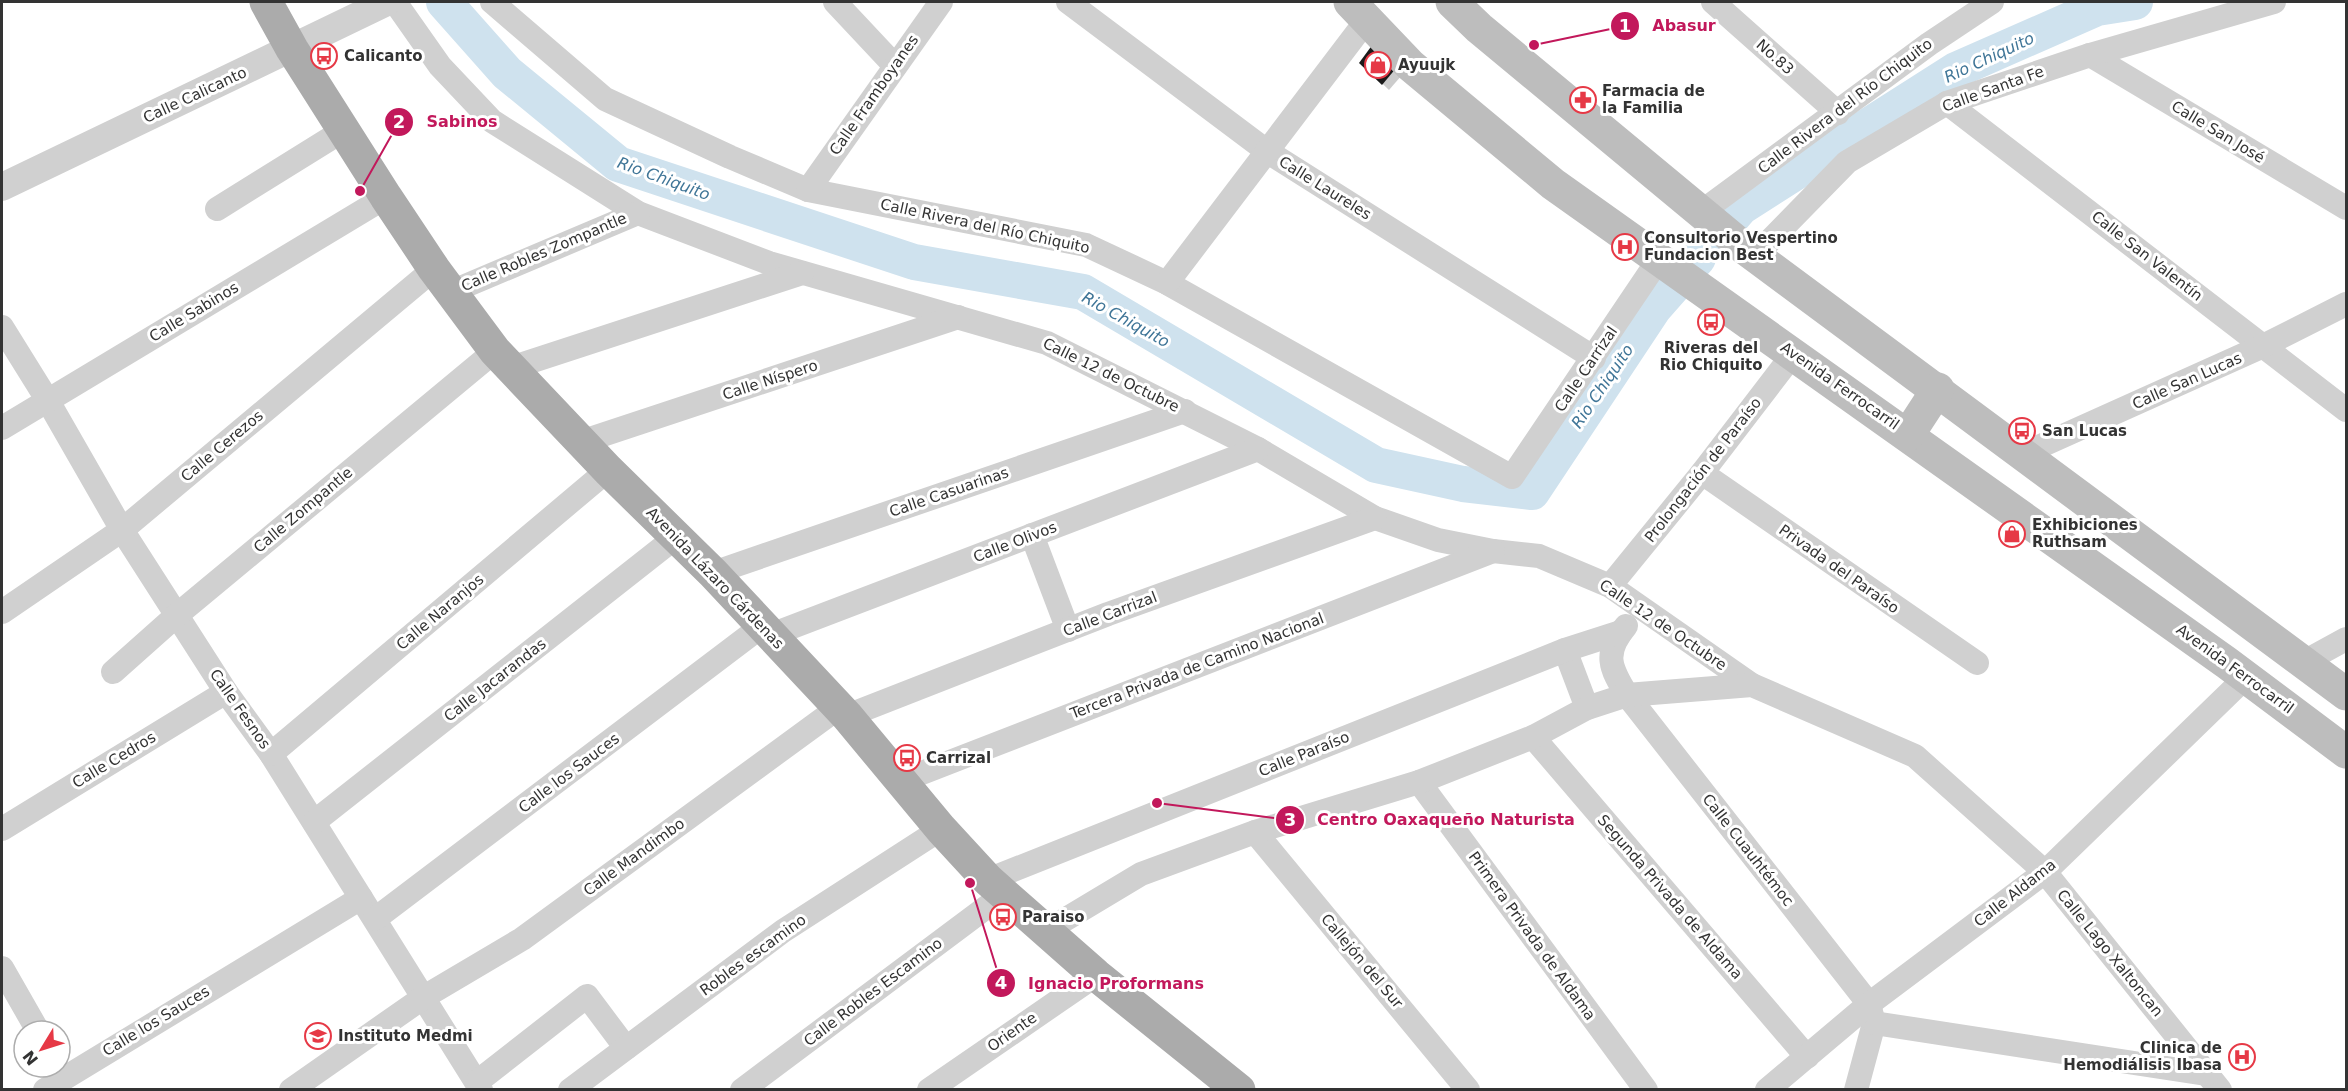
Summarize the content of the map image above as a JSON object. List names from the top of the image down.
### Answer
{
  "streets": {
    "main road": ["Avenida Ferrocarril", "Avenida Lázaro Cárdenas"],
    "street": [
      "No.83",
      "Calle Santa Fe",
      "Calle Calicanto",
      "Calle Framboyanes",
      "Calle Rivera del Río Chiquito",
      "Calle San José",
      "Calle Laureles",
      "Calle Robles Zompantle",
      "Calle San Valentín",
      "Calle Sabinos",
      "Calle Carrizal",
      "Calle 12 de Octubre",
      "Calle Níspero",
      "Calle San Lucas",
      "Calle Cerezos",
      "Prolongación de Paraíso",
      "Calle Casuarinas",
      "Calle Zompantle",
      "Calle Olivos",
      "Privada del Paraíso",
      "Calle Naranjos",
      "Tercera Privada de Camino Nacional",
      "Calle Jacarandas",
      "Calle Fesnos",
      "Calle Paraíso",
      "Calle Cedros",
      "Calle los Sauces",
      "Calle Cuauhtémoc",
      "Calle Mandimbo",
      "Calle Aldama",
      "Segunda Privada de Aldama",
      "Primera Privada de Aldama",
      "Calle Lago Xaltoncan",
      "Robles escamino",
      "Callejón del Sur",
      "Calle Robles Escamino",
      "Oriente"
    ]
  },
  "crossings": [
    ["No.83", "Calle Rivera del Río Chiquito"],
    ["Calle Santa Fe", "Calle San José"],
    ["Calle Santa Fe", "Calle San Valentín"],
    ["Calle Calicanto", "Avenida Lázaro Cárdenas"],
    ["Calle Framboyanes", "Calle Rivera del Río Chiquito"],
    ["Calle Rivera del Río Chiquito", "Calle Carrizal"],
    ["Calle Laureles", "Calle Carrizal"],
    ["Calle Robles Zompantle", "Calle 12 de Octubre"],
    ["Calle Robles Zompantle", "Calle Cerezos"],
    ["Calle Robles Zompantle", "Avenida Lázaro Cárdenas"],
    ["Calle San Valentín", "Calle San Lucas"],
    ["Calle Sabinos", "Avenida Lázaro Cárdenas"],
    ["Calle Sabinos", "Calle Fesnos"],
    ["Calle Carrizal", "Calle 12 de Octubre"],
    ["Calle Carrizal", "Avenida Ferrocarril"],
    ["Calle Carrizal", "Avenida Lázaro Cárdenas"],
    ["Calle Carrizal", "Calle Mandimbo"],
    ["Calle 12 de Octubre", "Calle Níspero"],
    ["Calle 12 de Octubre", "Prolongación de Paraíso"],
    ["Calle 12 de Octubre", "Calle Casuarinas"],
    ["Calle 12 de Octubre", "Calle Olivos"],
    ["Calle 12 de Octubre", "Avenida Lázaro Cárdenas"],
    ["Calle 12 de Octubre", "Tercera Privada de Camino Nacional"],
    ["Calle 12 de Octubre", "Calle Cuauhtémoc"],
    ["Calle 12 de Octubre", "Calle Aldama"],
    ["Calle 12 de Octubre", "Segunda Privada de Aldama"],
    ["Calle 12 de Octubre", "Primera Privada de Aldama"],
    ["Calle 12 de Octubre", "Calle Lago Xaltoncan"],
    ["Calle 12 de Octubre", "Callejón del Sur"],
    ["Calle Níspero", "Avenida Lázaro Cárdenas"],
    ["Avenida Ferrocarril", "Prolongación de Paraíso"],
    ["Avenida Ferrocarril", "Calle Aldama"],
    ["Calle Cerezos", "Avenida Lázaro Cárdenas"],
    ["Calle Cerezos", "Calle Fesnos"],
    ["Prolongación de Paraíso", "Privada del Paraíso"],
    ["Calle Casuarinas", "Avenida Lázaro Cárdenas"],
    ["Calle Zompantle", "Avenida Lázaro Cárdenas"],
    ["Calle Zompantle", "Calle Fesnos"],
    ["Calle Olivos", "Avenida Lázaro Cárdenas"],
    ["Calle Olivos", "Calle los Sauces"],
    ["Avenida Lázaro Cárdenas", "Calle Naranjos"],
    ["Avenida Lázaro Cárdenas", "Tercera Privada de Camino Nacional"],
    ["Avenida Lázaro Cárdenas", "Calle Jacarandas"],
    ["Avenida Lázaro Cárdenas", "Calle Paraíso"],
    ["Avenida Lázaro Cárdenas", "Calle los Sauces"],
    ["Avenida Lázaro Cárdenas", "Calle Mandimbo"],
    ["Avenida Lázaro Cárdenas", "Robles escamino"],
    ["Avenida Lázaro Cárdenas", "Calle Robles Escamino"],
    ["Avenida Lázaro Cárdenas", "Oriente"],
    ["Calle Naranjos", "Calle Fesnos"],
    ["Calle Jacarandas", "Calle Fesnos"],
    ["Calle Fesnos", "Calle Cedros"],
    ["Calle Fesnos", "Calle los Sauces"],
    ["Calle Fesnos", "Calle Mandimbo"],
    ["Calle Paraíso", "Calle Cuauhtémoc"],
    ["Calle Paraíso", "Calle Robles Escamino"],
    ["Calle Cuauhtémoc", "Calle Aldama"],
    ["Calle Aldama", "Segunda Privada de Aldama"],
    ["Calle Aldama", "Calle Lago Xaltoncan"]
  ],
  "water": ["Rio Chiquito"],
  "places": {
    "other": [
      "Abasur",
      "Sabinos",
      "Centro Oaxaqueño Naturista",
      "Ignacio Proformans"
    ],
    "bus stop": [
      "Calicanto",
      "Riveras del Rio Chiquito",
      "San Lucas",
      "Carrizal",
      "Paraiso"
    ],
    "shop": ["Ayuujk", "Exhibiciones Ruthsam"],
    "pharmacy": ["Farmacia de la Familia"],
    "hospital": ["Consultorio Vespertino Fundacion Best", "Clinica de Hemodiálisis Ibasa"],
    "school or university": ["Instituto Medmi"]
  },
  "north": "bottom left"
}
